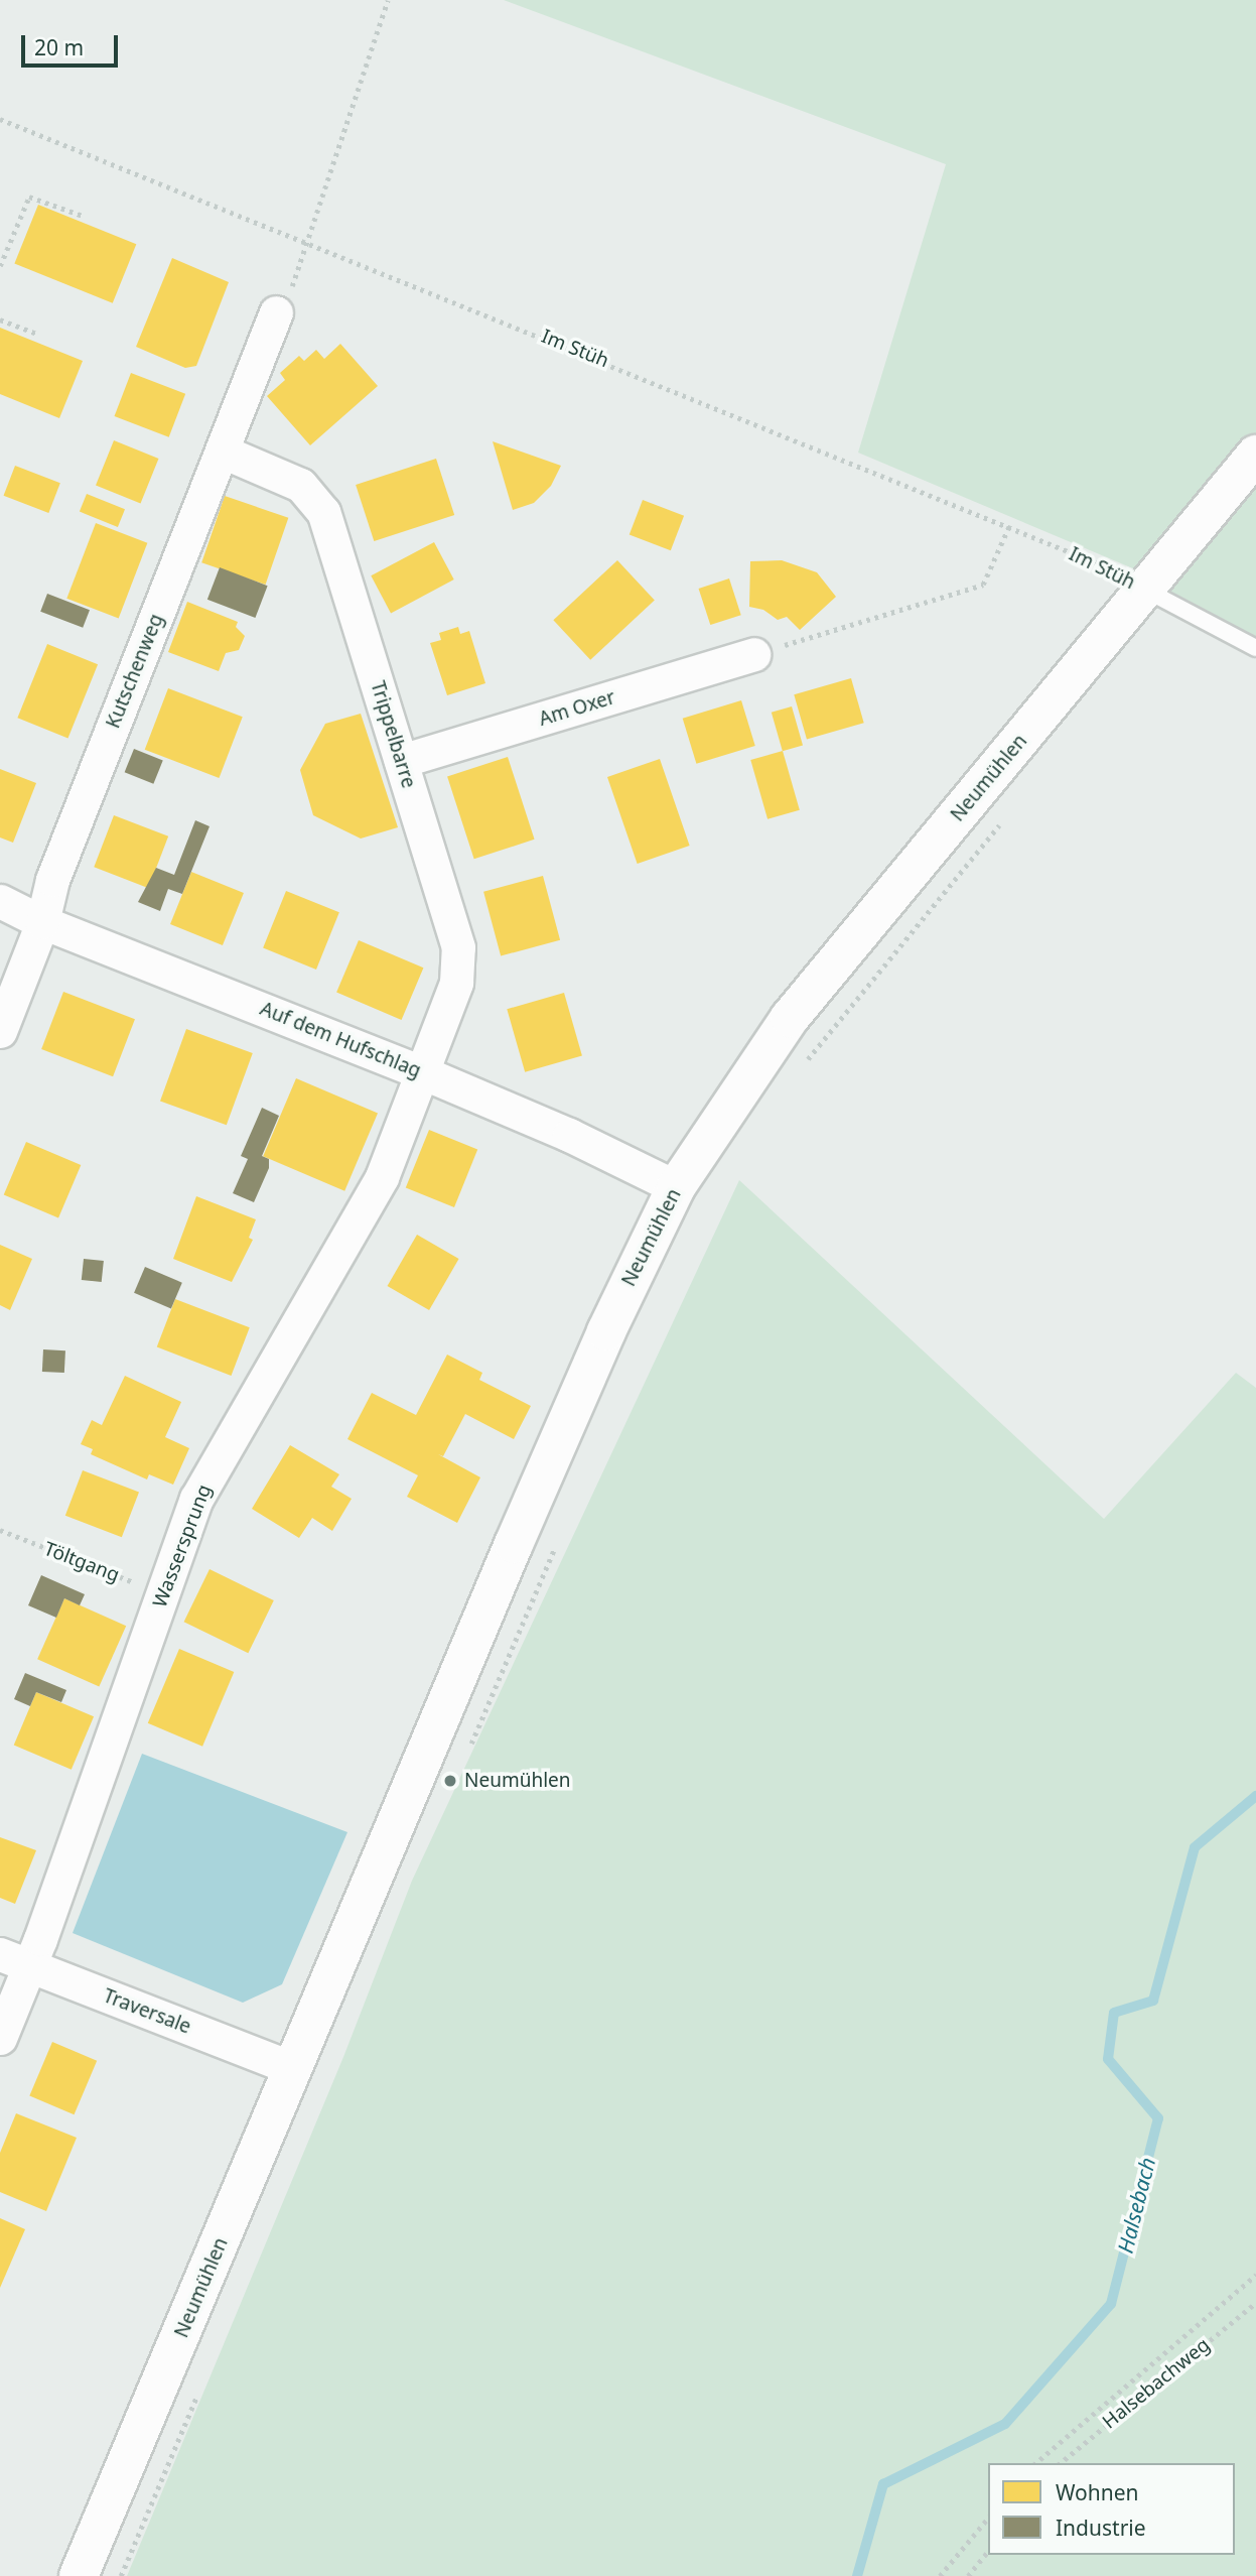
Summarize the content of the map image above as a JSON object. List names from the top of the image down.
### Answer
{
  "streets": {
    "street": [
      "Kutschenweg",
      "Am Oxer",
      "Trippelbarre",
      "Neumühlen",
      "Auf dem Hufschlag",
      "Wassersprung",
      "Traversale"
    ],
    "path": ["Im Stüh", "Töltgang", "Halsebachweg"]
  },
  "crossings": [
    ["Im Stüh", "Neumühlen"],
    ["Kutschenweg", "Trippelbarre"],
    ["Kutschenweg", "Auf dem Hufschlag"],
    ["Am Oxer", "Trippelbarre"],
    ["Trippelbarre", "Auf dem Hufschlag"],
    ["Trippelbarre", "Wassersprung"],
    ["Neumühlen", "Auf dem Hufschlag"],
    ["Neumühlen", "Traversale"],
    ["Auf dem Hufschlag", "Wassersprung"],
    ["Wassersprung", "Töltgang"],
    ["Wassersprung", "Traversale"]
  ],
  "water": ["Halsebach"],
  "places": ["Neumühlen"],
  "legend": ["Wohnen", "Industrie"],
  "scale_bar": "20 m"
}
